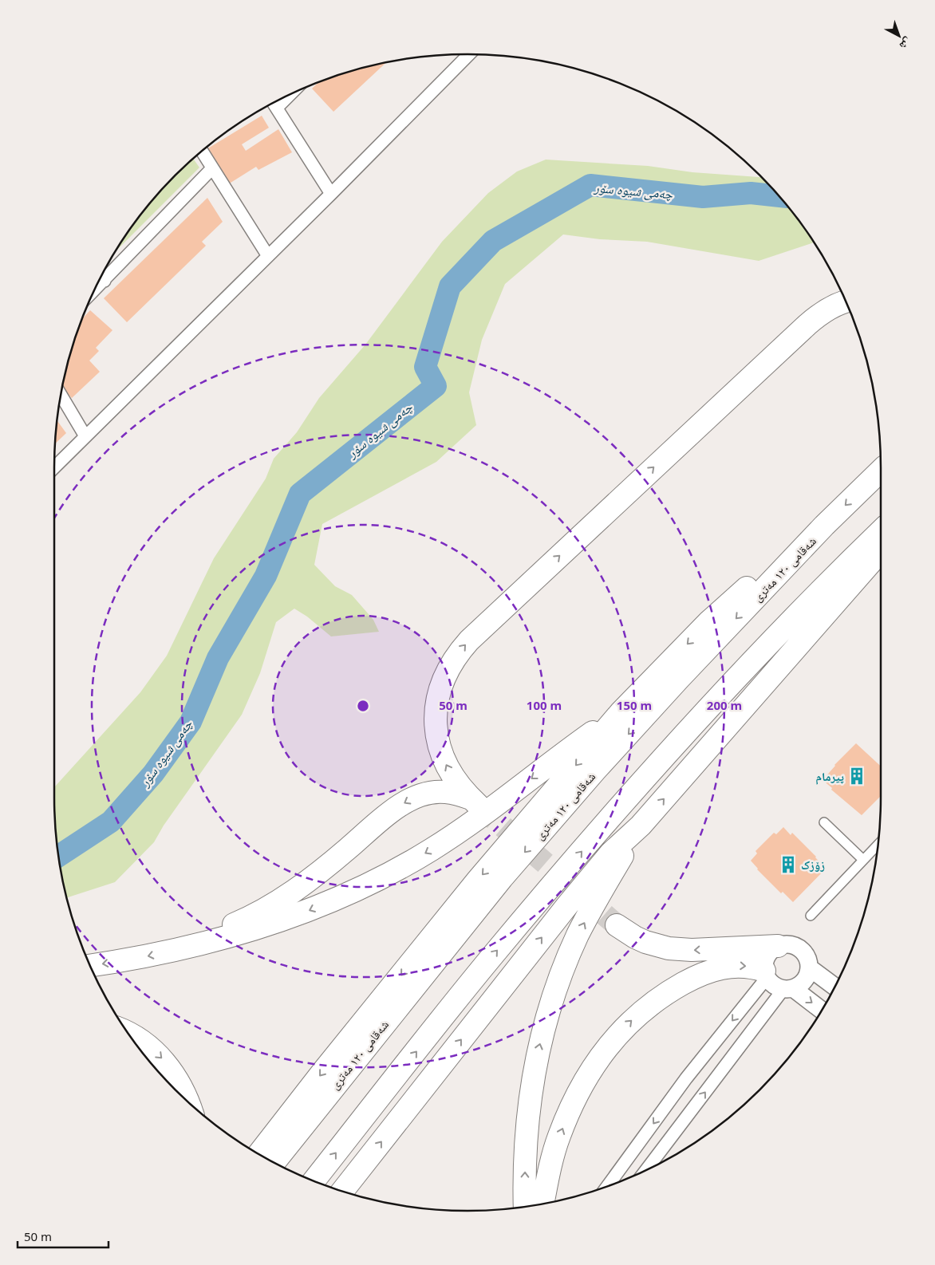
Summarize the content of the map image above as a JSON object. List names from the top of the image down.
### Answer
{
  "streets": {
    "highway": ["شەقامی ١٢٠ مەتری"]
  },
  "water": ["چەمی شیوە سۆر"],
  "places": {
    "building": ["پیرمام", "زۆزک"]
  },
  "scale_bar": "50 m",
  "north": "bottom right",
  "rings": [
    "50 m",
    "100 m",
    "150 m",
    "200 m"
  ]
}
